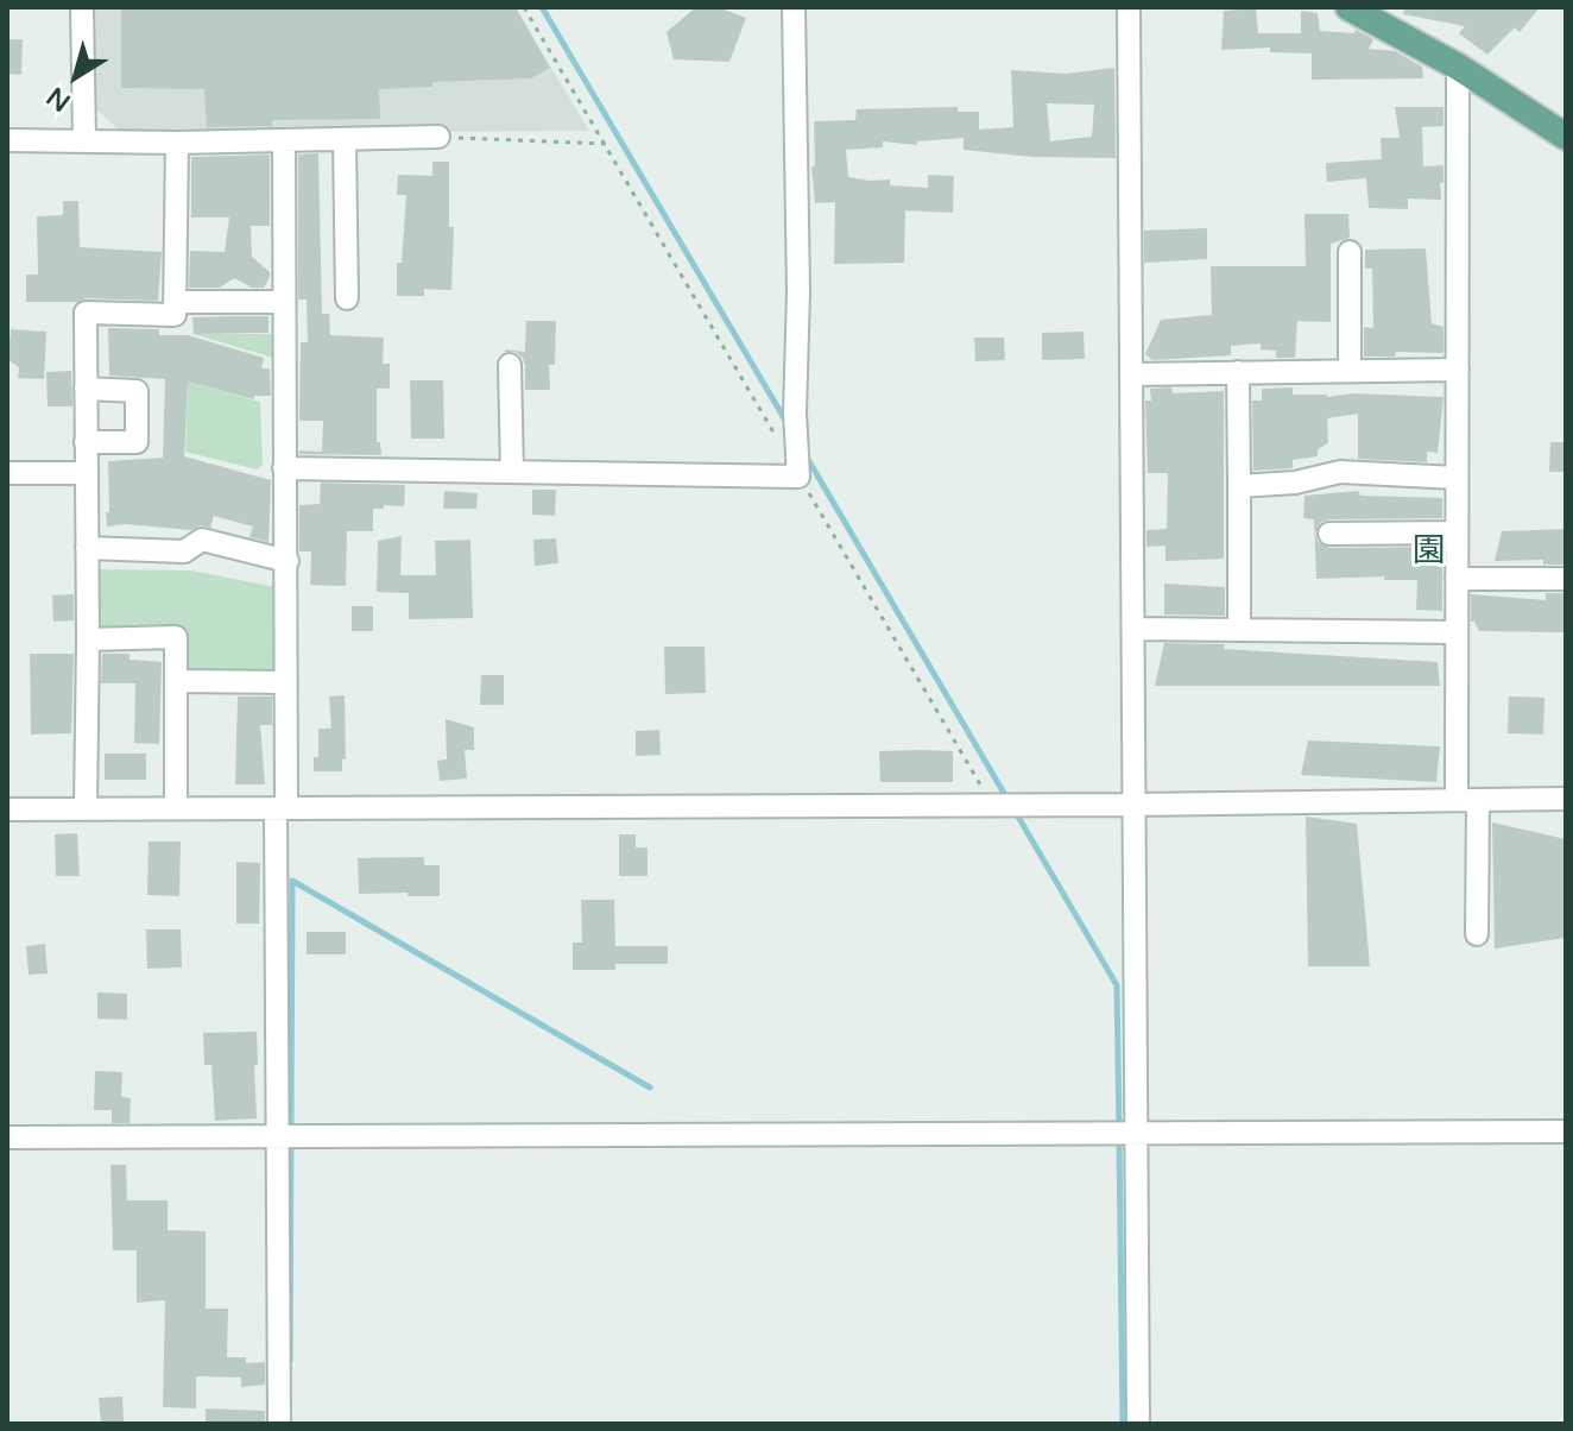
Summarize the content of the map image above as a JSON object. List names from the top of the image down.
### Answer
{
  "districts": ["園"],
  "north": "bottom left"
}
